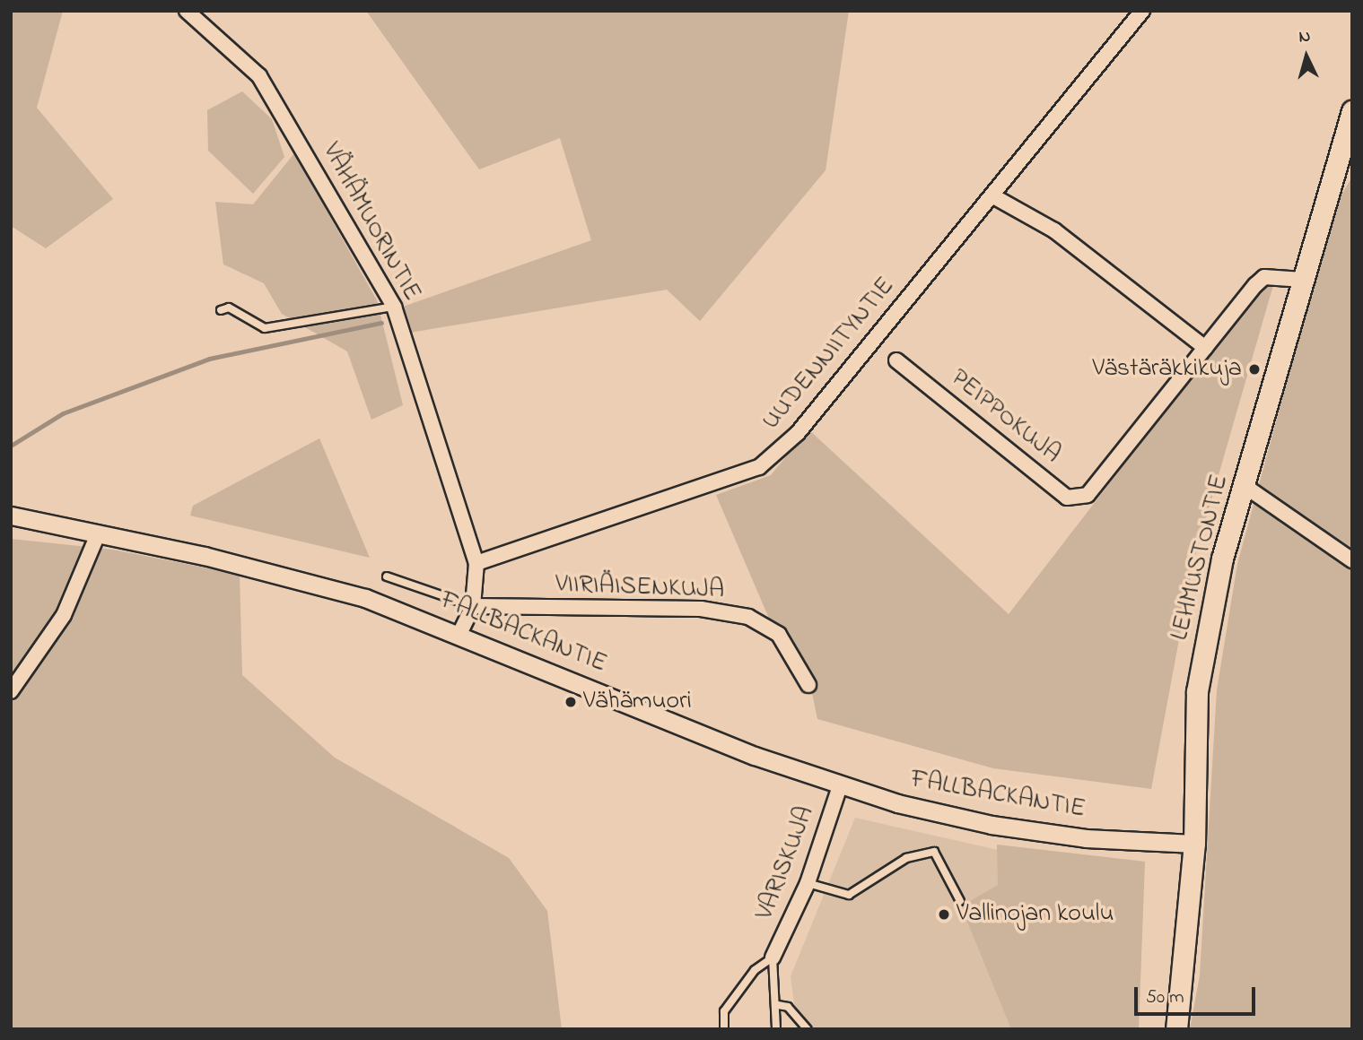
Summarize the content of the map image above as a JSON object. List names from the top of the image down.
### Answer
{
  "streets": {
    "main road": ["LEHMUSTONTIE"],
    "street": [
      "VÄHÄMUORINTIE",
      "UUDENNIITYNTIE",
      "PEIPPOKUJA",
      "VIIRIÄISENKUJA",
      "FALLBACKANTIE",
      "VARISKUJA"
    ]
  },
  "crossings": [
    ["VÄHÄMUORINTIE", "UUDENNIITYNTIE"],
    ["LEHMUSTONTIE", "FALLBACKANTIE"],
    ["FALLBACKANTIE", "VARISKUJA"]
  ],
  "places": ["Västäräkkikuja", "Vähämuori", "Vallinojan koulu"],
  "scale_bar": "50 m",
  "north": "top"
}
